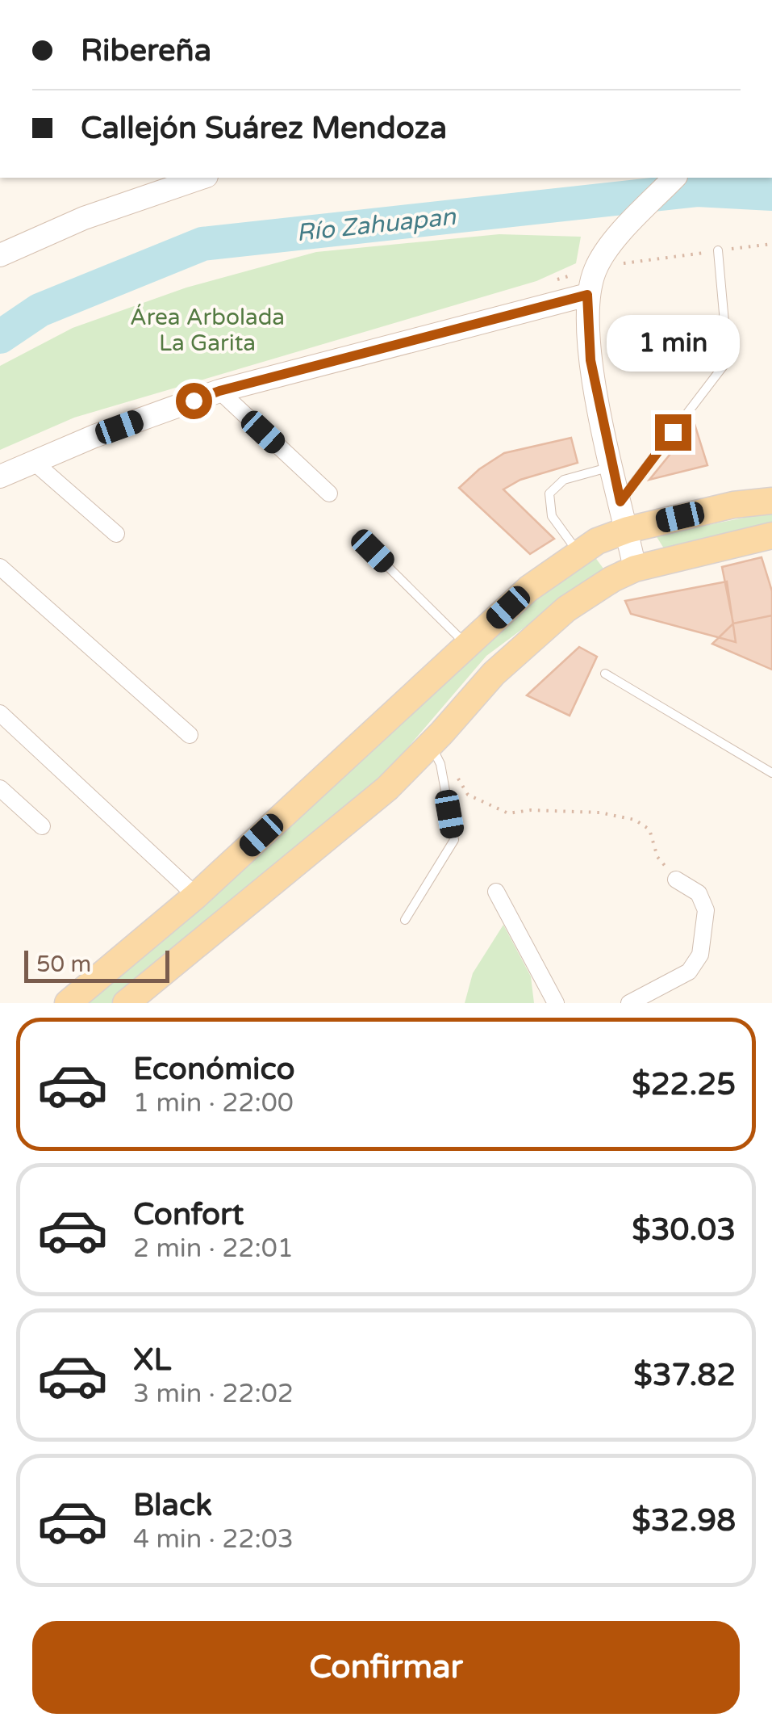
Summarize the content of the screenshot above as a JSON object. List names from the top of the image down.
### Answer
{
  "water": ["Río Zahuapan"],
  "parks": ["Área Arbolada La Garita"],
  "scale_bar": "50 m",
  "page": {
    "banner": ["Ribereña", "Callejón Suárez Mendoza"],
    "bubble": "1 min",
    "scale": "50 m",
    "list": [
      {
        "name": "Económico",
        "note": "1 min · 22:00",
        "value": "$22.25"
      },
      {
        "name": "Confort",
        "note": "2 min · 22:01",
        "value": "$30.03"
      },
      {
        "name": "XL",
        "note": "3 min · 22:02",
        "value": "$37.82"
      },
      {
        "name": "Black",
        "note": "4 min · 22:03",
        "value": "$32.98"
      }
    ],
    "buttons": "Confirmar"
  }
}
